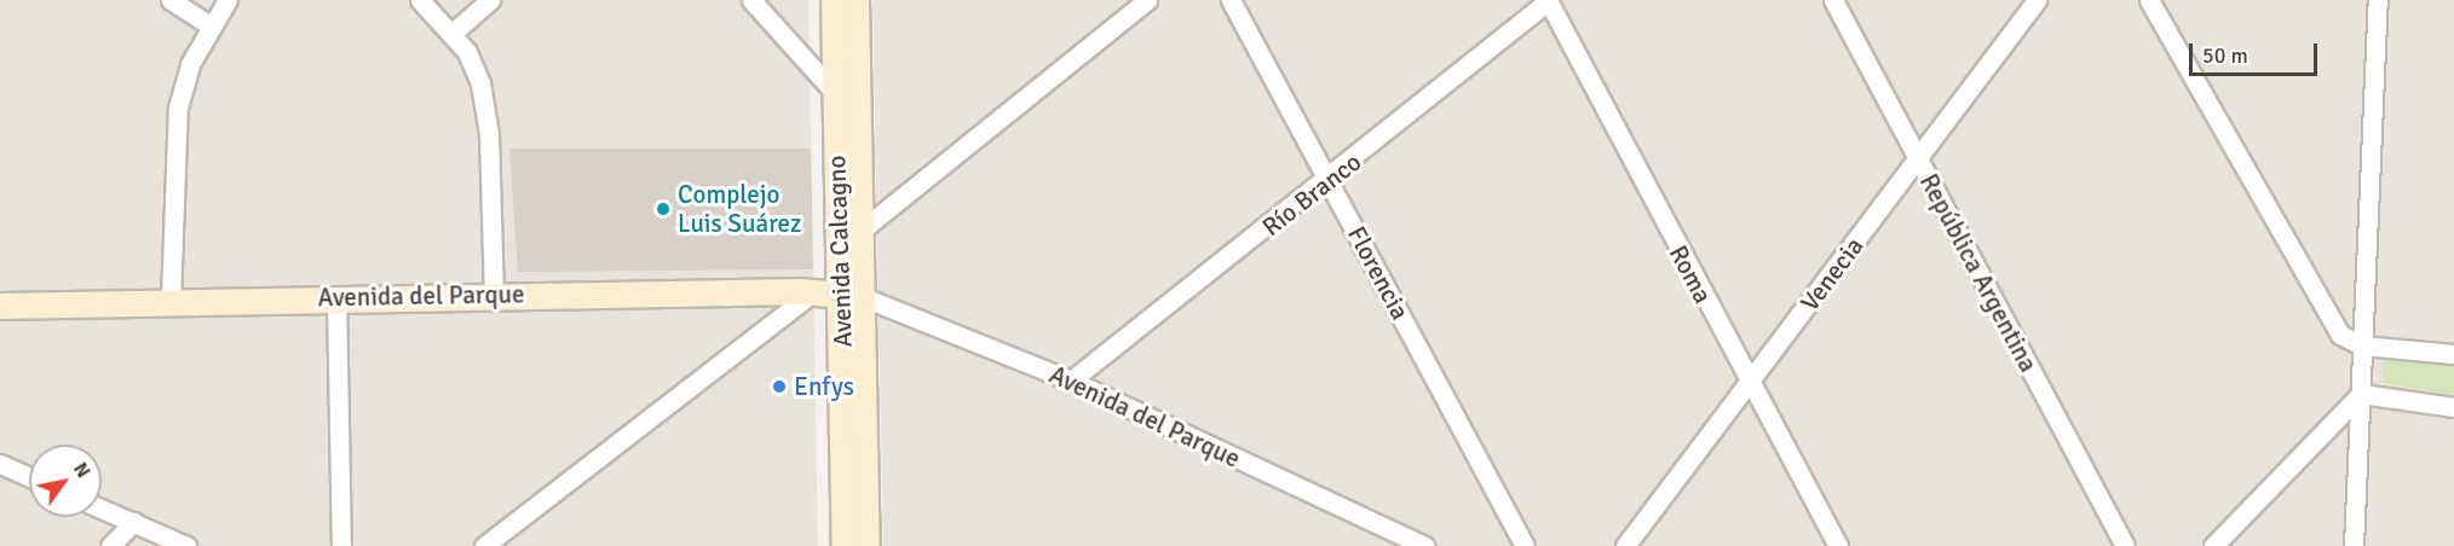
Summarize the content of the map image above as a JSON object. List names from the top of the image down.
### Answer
{
  "streets": {
    "street": [
      "Río Branco",
      "Avenida Calcagno",
      "Florencia",
      "República Argentina",
      "Roma",
      "Venecia",
      "Avenida del Parque"
    ]
  },
  "crossings": [
    ["Río Branco", "Florencia"],
    ["Río Branco", "Roma"],
    ["Río Branco", "Avenida del Parque"],
    ["Avenida Calcagno", "Avenida del Parque"],
    ["República Argentina", "Venecia"],
    ["Roma", "Venecia"]
  ],
  "places": ["Complejo Luis Suárez", "Enfys"],
  "scale_bar": "50 m",
  "north": "top right"
}
